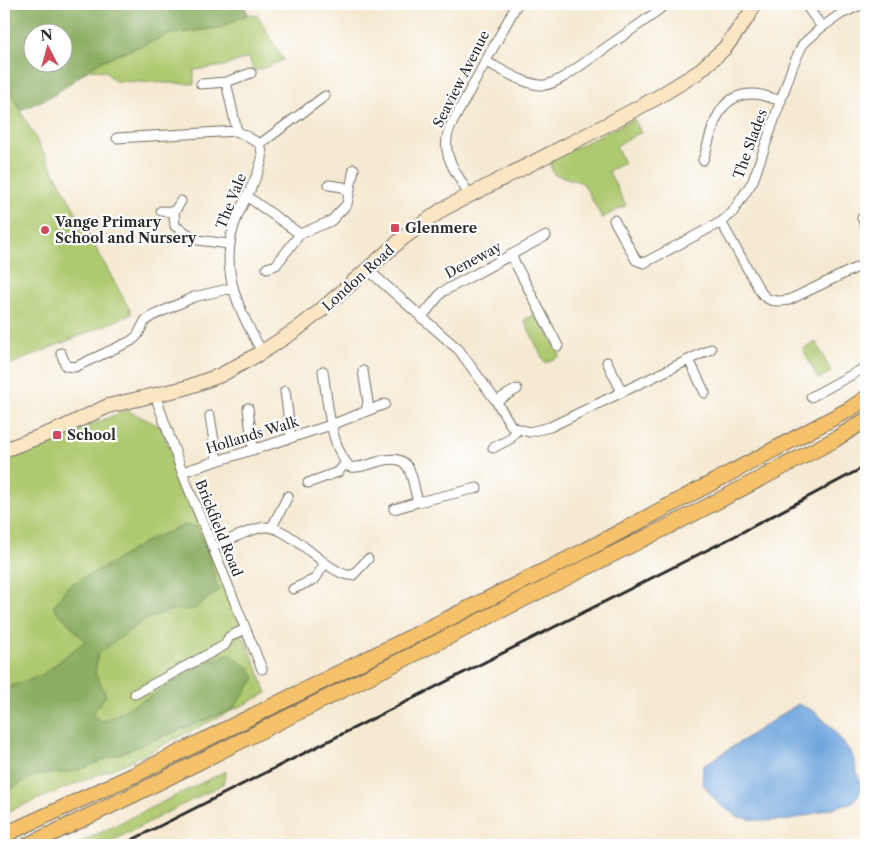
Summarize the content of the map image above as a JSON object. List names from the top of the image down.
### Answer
{
  "streets": {
    "main road": ["London Road"],
    "street": [
      "Seaview Avenue",
      "The Slades",
      "The Vale",
      "Deneway",
      "Hollands Walk",
      "Brickfield Road"
    ]
  },
  "crossings": [
    ["Seaview Avenue", "London Road"],
    ["The Vale", "London Road"],
    ["London Road", "Brickfield Road"],
    ["Hollands Walk", "Brickfield Road"]
  ],
  "places": {
    "transit": ["Glenmere", "School"],
    "other": ["Vange Primary School and Nursery"]
  },
  "north": "top"
}
